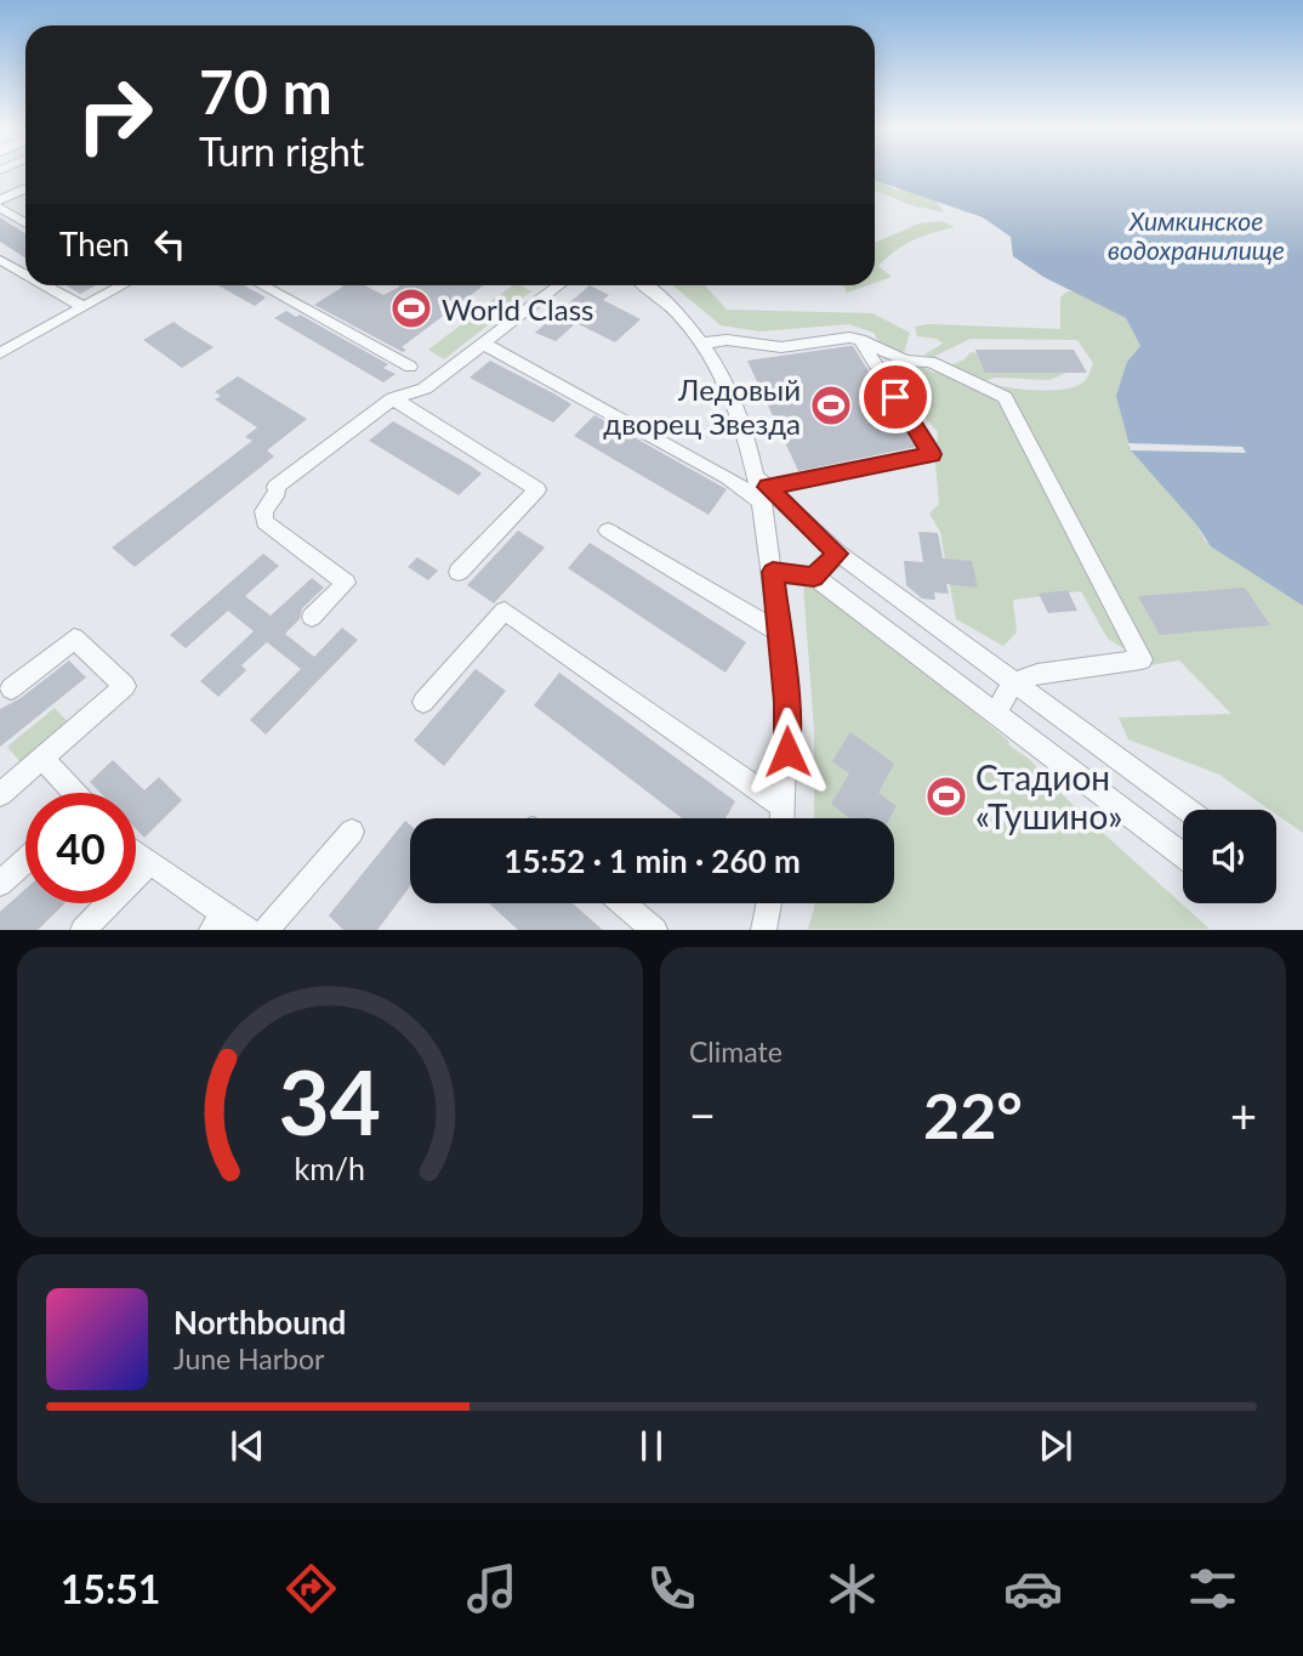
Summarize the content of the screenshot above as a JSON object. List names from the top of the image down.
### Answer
{
  "water": ["Химкинское водохранилище"],
  "places": {
    "sports": ["World Class", "Ледовый дворец Звезда", "Стадион «Тушино»"]
  },
  "page": {
    "turn": ["70 m", "Turn right"],
    "then": "Then",
    "limit": "40",
    "trip": "15:52 · 1 min · 260 m",
    "tile": "Climate",
    "heat": ["−", "22°", "+"],
    "song": ["Northbound", "June Harbor"],
    "tabs": "15:51",
    "gauge": ["34", "km/h"]
  }
}
